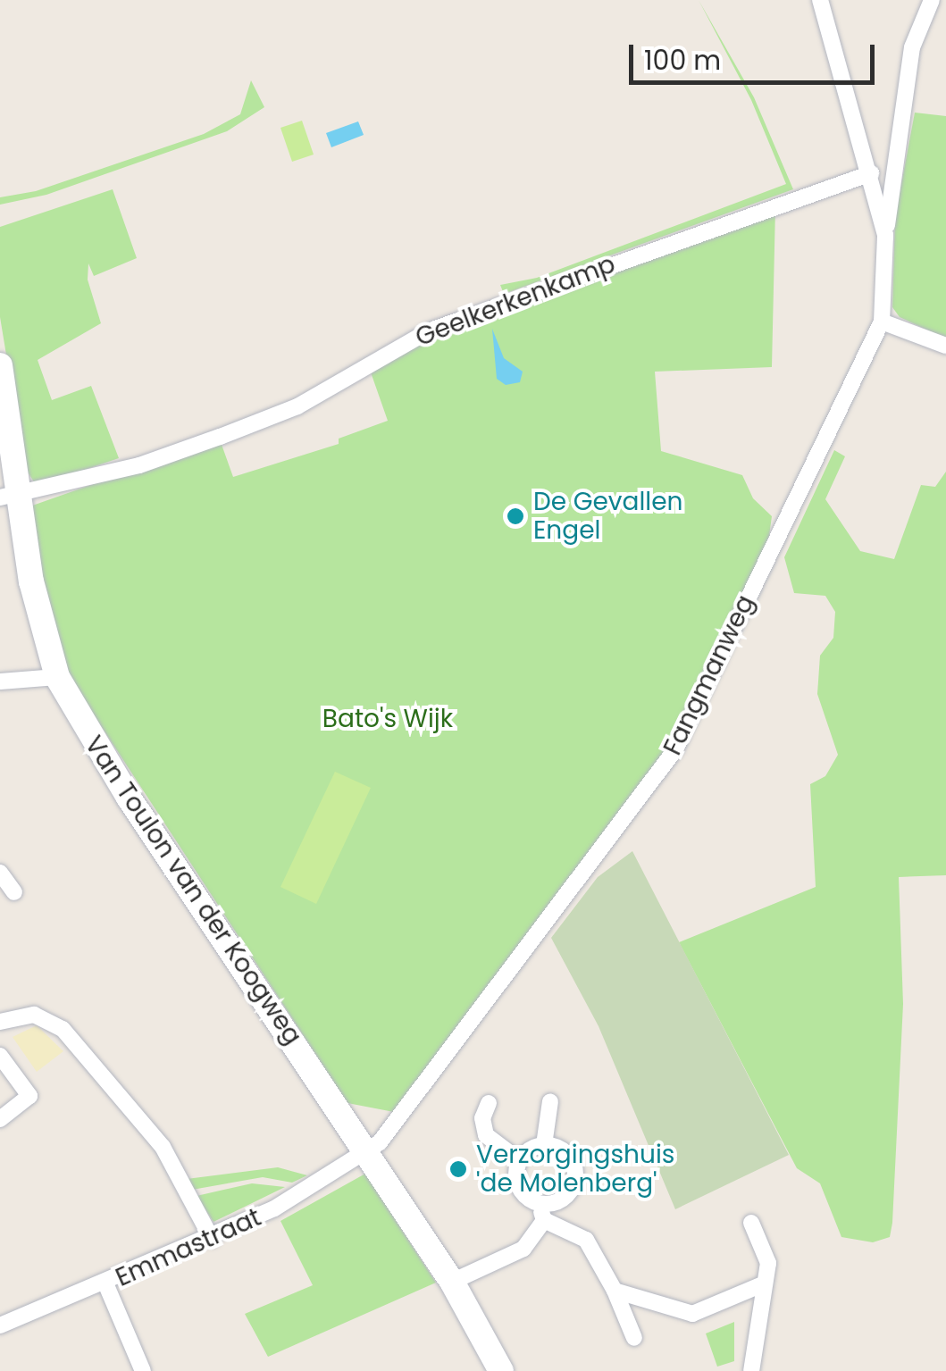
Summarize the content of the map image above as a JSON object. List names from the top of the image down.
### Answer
{
  "streets": {
    "street": [
      "Geelkerkenkamp",
      "Fangmanweg",
      "Van Toulon van der Koogweg",
      "Emmastraat"
    ]
  },
  "crossings": [
    ["Geelkerkenkamp", "Fangmanweg"],
    ["Geelkerkenkamp", "Van Toulon van der Koogweg"],
    ["Fangmanweg", "Van Toulon van der Koogweg"],
    ["Fangmanweg", "Emmastraat"],
    ["Van Toulon van der Koogweg", "Emmastraat"]
  ],
  "parks": ["Bato's Wijk"],
  "places": ["De Gevallen Engel", "Verzorgingshuis 'de Molenberg'"],
  "scale_bar": "100 m"
}
